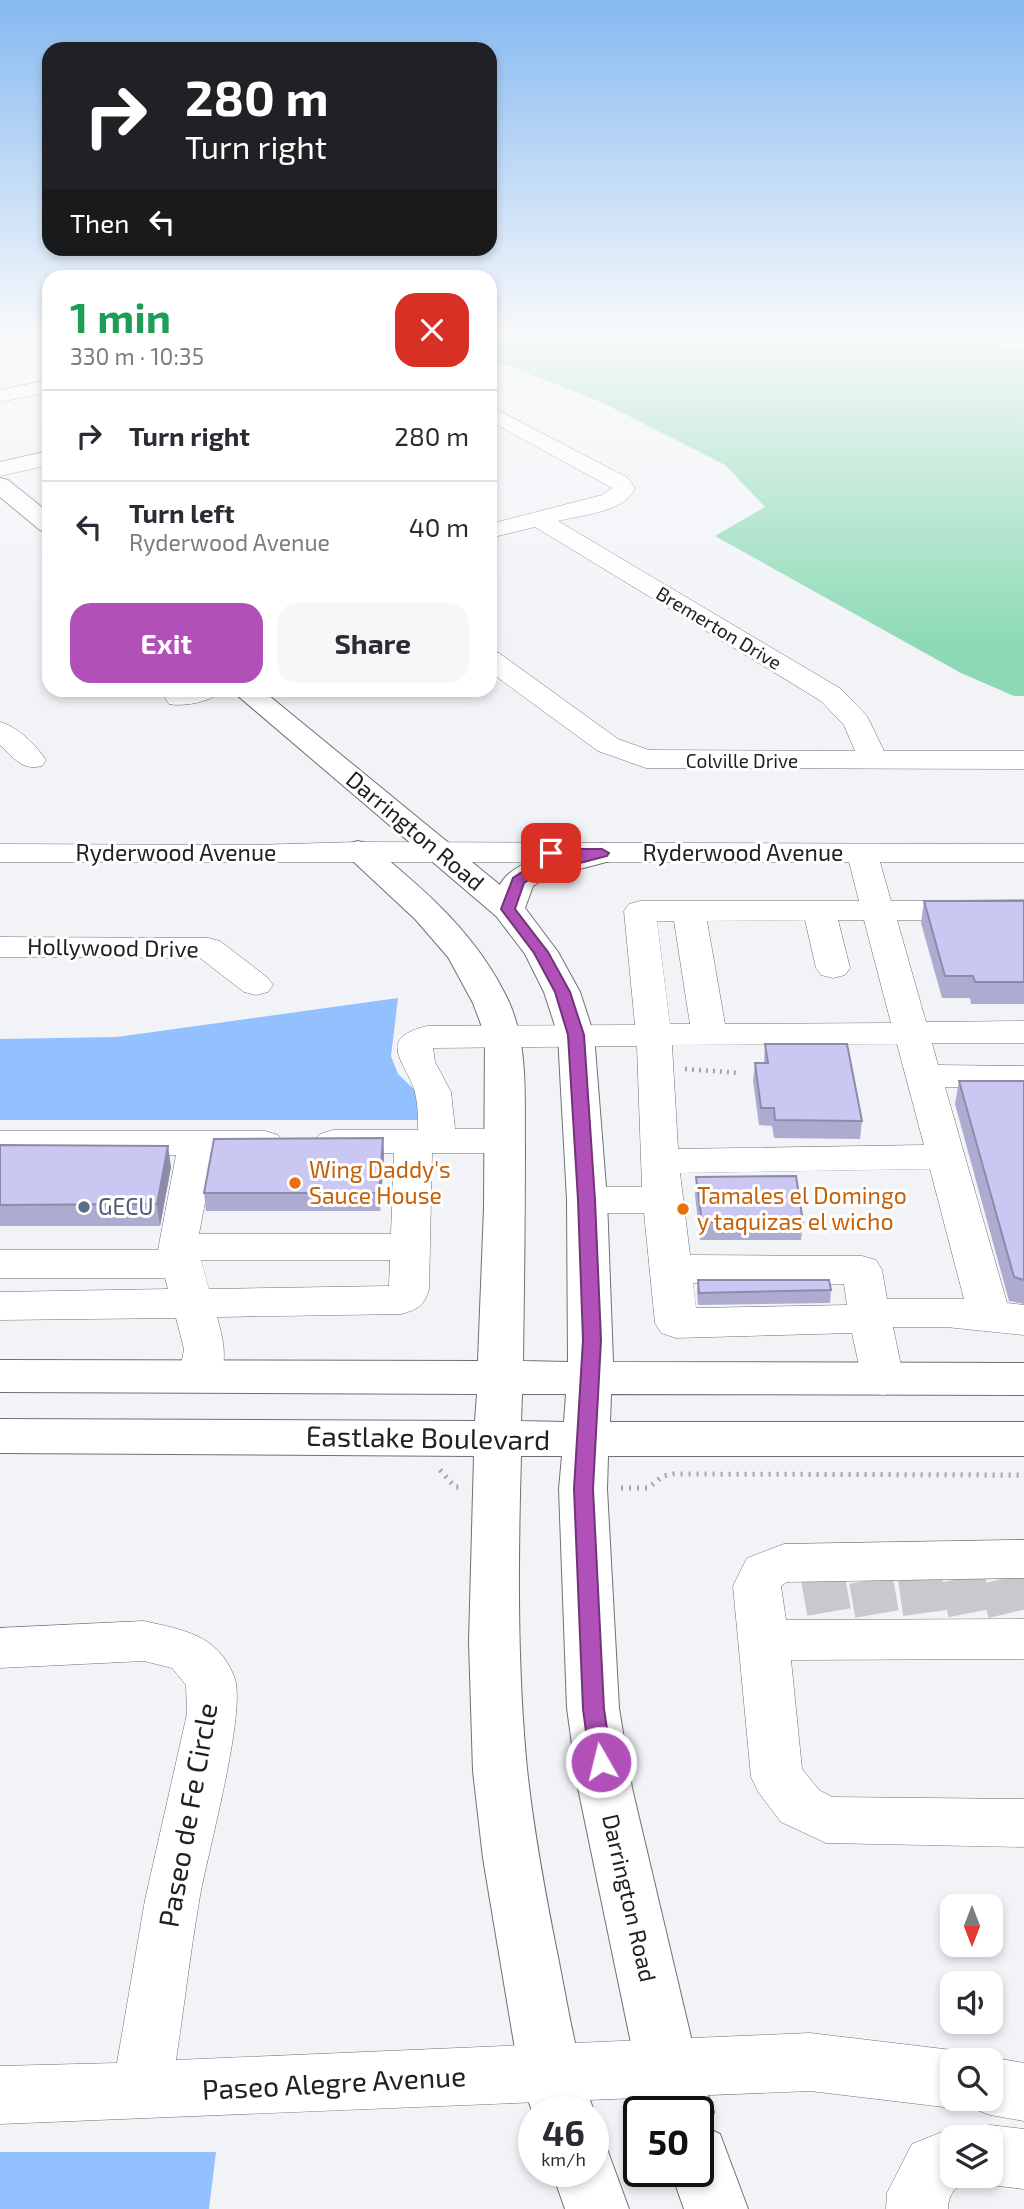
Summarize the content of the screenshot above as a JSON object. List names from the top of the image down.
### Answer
{
  "streets": {
    "main road": ["Darrington Road", "Eastlake Boulevard"],
    "street": [
      "Bremerton Drive",
      "Colville Drive",
      "Ryderwood Avenue",
      "Hollywood Drive",
      "Paseo de Fe Circle",
      "Paseo Alegre Avenue"
    ]
  },
  "crossings": [
    ["Bremerton Drive", "Colville Drive"],
    ["Darrington Road", "Ryderwood Avenue"],
    ["Darrington Road", "Eastlake Boulevard"],
    ["Darrington Road", "Paseo Alegre Avenue"],
    ["Paseo de Fe Circle", "Paseo Alegre Avenue"]
  ],
  "places": ["Wing Daddy's Sauce House", "GECU", "Tamales el Domingo y taquizas el wicho"],
  "north": "bottom",
  "page": {
    "turn": ["280 m", "Turn right"],
    "then": "Then",
    "heading": ["1 min", "330 m · 10:35"],
    "list": [
      {
        "name": "Turn right",
        "value": "280 m"
      },
      {
        "name": "Turn left",
        "note": "Ryderwood Avenue",
        "value": "40 m"
      }
    ],
    "buttons": ["Exit", "Share"],
    "speed": "46 km/h",
    "limit": "50"
  }
}
